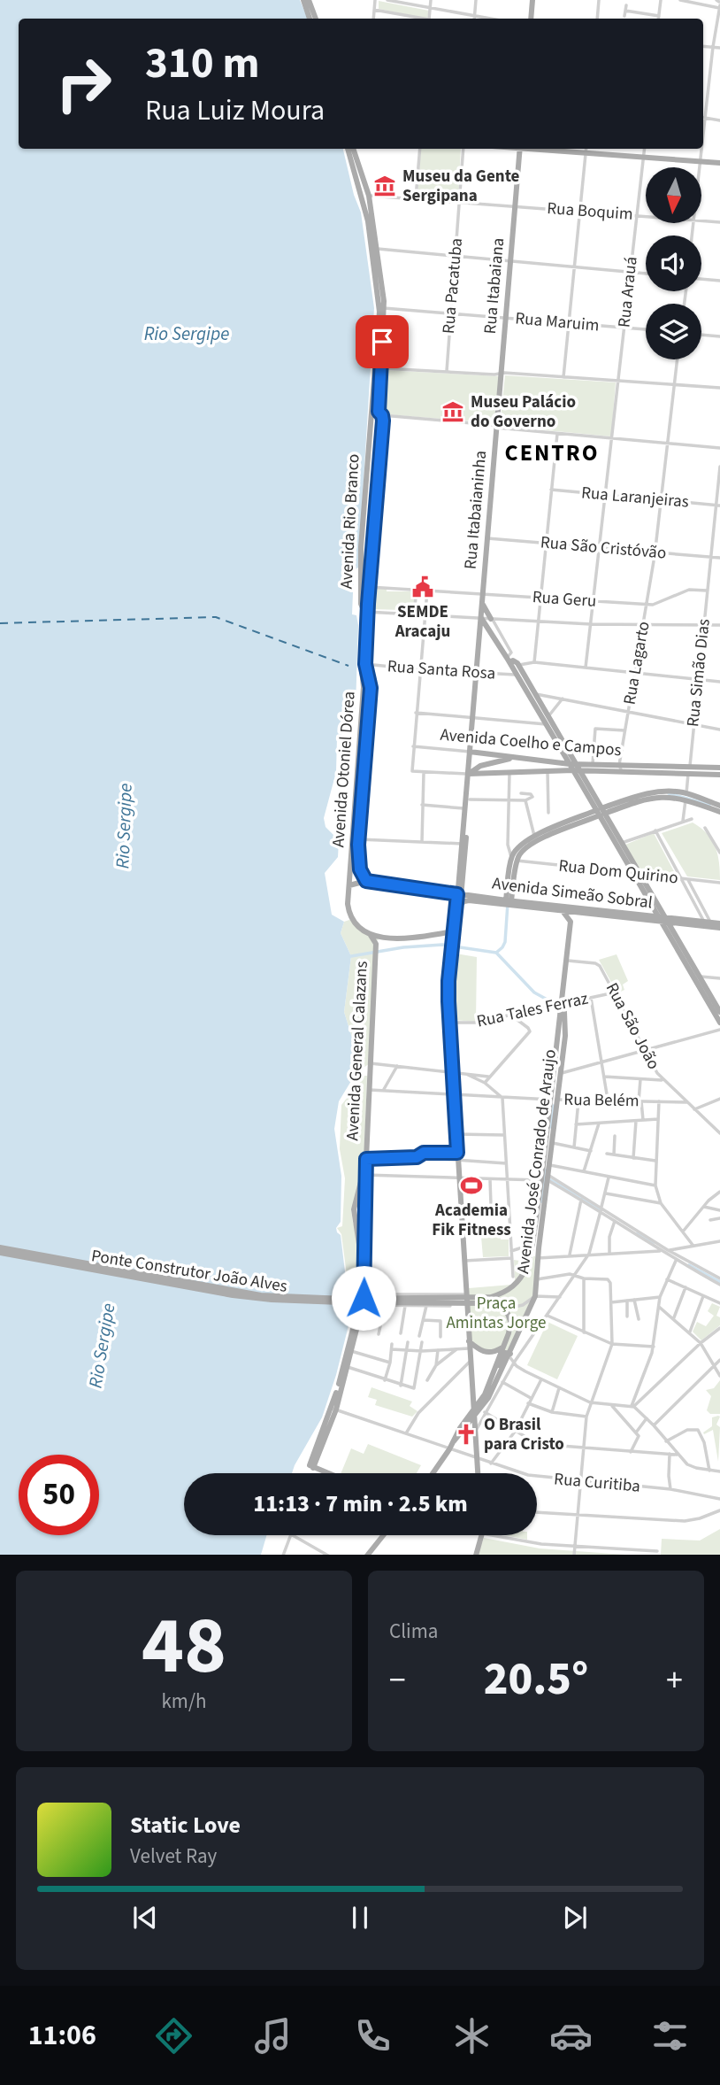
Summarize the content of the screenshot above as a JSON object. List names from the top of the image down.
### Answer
{
  "streets": {
    "main road": [
      "Rua Itabaiana",
      "Rua Itabaianinha",
      "Avenida Rio Branco",
      "Avenida Coelho e Campos",
      "Avenida Otoniel Dórea",
      "Avenida Simeão Sobral",
      "Avenida General Calazans",
      "Avenida José Conrado de Araujo",
      "Ponte Construtor João Alves"
    ],
    "street": [
      "Rua Boquim",
      "Rua Pacatuba",
      "Rua Arauá",
      "Rua Maruim",
      "Rua Laranjeiras",
      "Rua São Cristóvão",
      "Rua Geru",
      "Rua Lagarto",
      "Rua Santa Rosa",
      "Rua Simão Dias",
      "Rua Dom Quirino",
      "Rua Tales Ferraz",
      "Rua São João",
      "Rua Belém",
      "Rua Curitiba"
    ]
  },
  "crossings": [
    ["Rua Boquim", "Rua Pacatuba"],
    ["Rua Boquim", "Rua Itabaiana"],
    ["Rua Boquim", "Rua Arauá"],
    ["Rua Boquim", "Avenida Rio Branco"],
    ["Rua Pacatuba", "Rua Maruim"],
    ["Rua Itabaiana", "Rua Maruim"],
    ["Rua Itabaiana", "Rua Itabaianinha"],
    ["Rua Arauá", "Rua Maruim"],
    ["Rua Arauá", "Rua Laranjeiras"],
    ["Rua Arauá", "Rua São Cristóvão"],
    ["Rua Arauá", "Rua Geru"],
    ["Rua Maruim", "Avenida Rio Branco"],
    ["Rua Laranjeiras", "Rua Lagarto"],
    ["Rua Laranjeiras", "Rua Simão Dias"],
    ["Rua Itabaianinha", "Rua São Cristóvão"],
    ["Rua Itabaianinha", "Rua Geru"],
    ["Rua Itabaianinha", "Rua Santa Rosa"],
    ["Rua Itabaianinha", "Avenida Coelho e Campos"],
    ["Avenida Rio Branco", "Rua Geru"],
    ["Avenida Rio Branco", "Avenida Otoniel Dórea"],
    ["Rua São Cristóvão", "Rua Lagarto"],
    ["Rua São Cristóvão", "Rua Simão Dias"],
    ["Rua Geru", "Rua Lagarto"],
    ["Rua Lagarto", "Avenida Coelho e Campos"],
    ["Rua Santa Rosa", "Avenida Otoniel Dórea"],
    ["Rua Simão Dias", "Avenida Coelho e Campos"],
    ["Avenida Otoniel Dórea", "Avenida Simeão Sobral"],
    ["Avenida Otoniel Dórea", "Avenida General Calazans"],
    ["Avenida Simeão Sobral", "Rua Tales Ferraz"],
    ["Avenida Simeão Sobral", "Rua São João"],
    ["Avenida Simeão Sobral", "Avenida José Conrado de Araujo"],
    ["Rua Tales Ferraz", "Rua São João"],
    ["Rua Tales Ferraz", "Avenida José Conrado de Araujo"],
    ["Rua São João", "Rua Belém"],
    ["Avenida General Calazans", "Rua Belém"],
    ["Avenida General Calazans", "Rua Curitiba"],
    ["Rua Belém", "Avenida José Conrado de Araujo"],
    ["Avenida José Conrado de Araujo", "Ponte Construtor João Alves"]
  ],
  "districts": ["CENTRO"],
  "water": ["Rio Sergipe"],
  "parks": ["Praça Amintas Jorge"],
  "places": {
    "museum": ["Museu da Gente Sergipana", "Museu Palácio do Governo"],
    "public building": ["SEMDE Aracaju"],
    "sports": ["Academia Fik Fitness"],
    "church": ["O Brasil para Cristo"]
  },
  "north": "bottom",
  "page": {
    "turn": ["310 m", "Rua Luiz Moura"],
    "limit": "50",
    "trip": "11:13 · 7 min · 2.5 km",
    "tile": [
      ["48", "km/h"],
      "Clima"
    ],
    "heat": ["−", "20.5°", "+"],
    "song": ["Static Love", "Velvet Ray"],
    "tabs": "11:06"
  }
}
